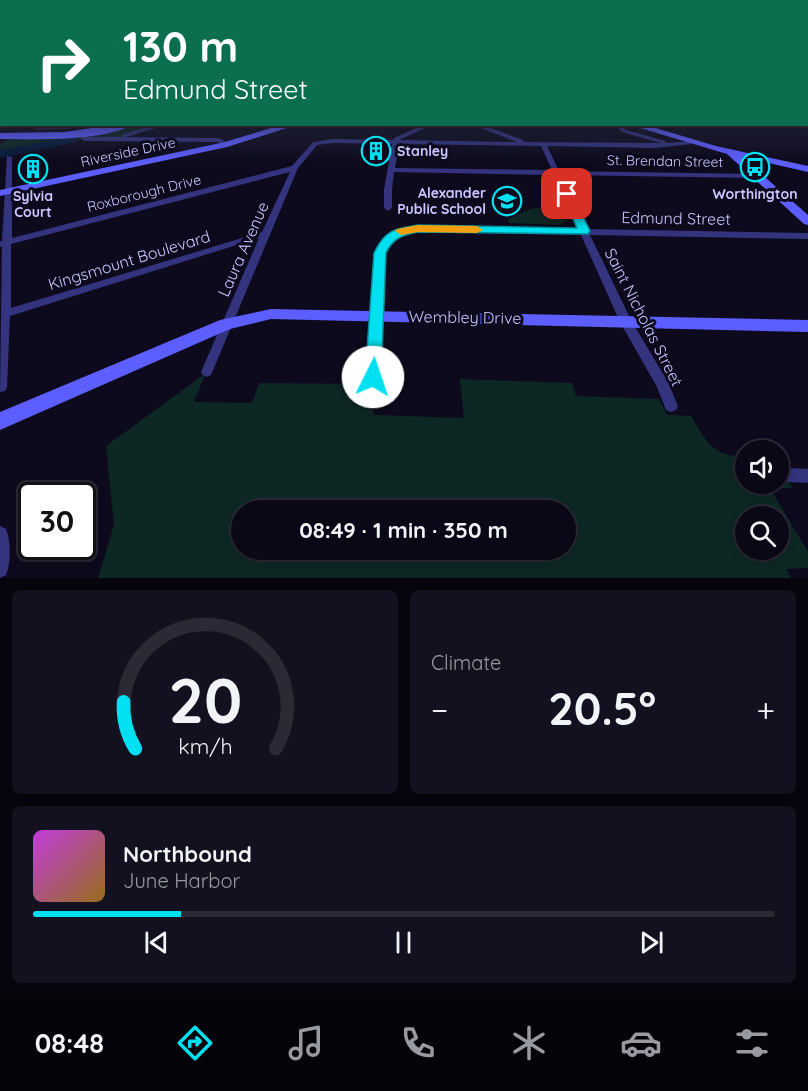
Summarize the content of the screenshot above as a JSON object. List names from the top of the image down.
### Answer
{
  "streets": {
    "street": [
      "Riverside Drive",
      "St. Brendan Street",
      "Roxborough Drive",
      "Edmund Street",
      "Laura Avenue",
      "Kingsmount Boulevard",
      "Wembley Drive",
      "Saint Nicholas Street"
    ]
  },
  "crossings": [
    ["St. Brendan Street", "Saint Nicholas Street"],
    ["Roxborough Drive", "Laura Avenue"],
    ["Edmund Street", "Wembley Drive"],
    ["Edmund Street", "Saint Nicholas Street"],
    ["Laura Avenue", "Kingsmount Boulevard"],
    ["Laura Avenue", "Wembley Drive"],
    ["Wembley Drive", "Saint Nicholas Street"]
  ],
  "places": {
    "building": ["Stanley", "Sylvia Court"],
    "bus stop": ["Worthington"],
    "school or university": ["Alexander Public School"]
  },
  "page": {
    "turn": ["130 m", "Edmund Street"],
    "limit": "30",
    "trip": "08:49 · 1 min · 350 m",
    "tile": "Climate",
    "heat": ["−", "20.5°", "+"],
    "song": ["Northbound", "June Harbor"],
    "tabs": "08:48",
    "gauge": ["20", "km/h"]
  }
}
